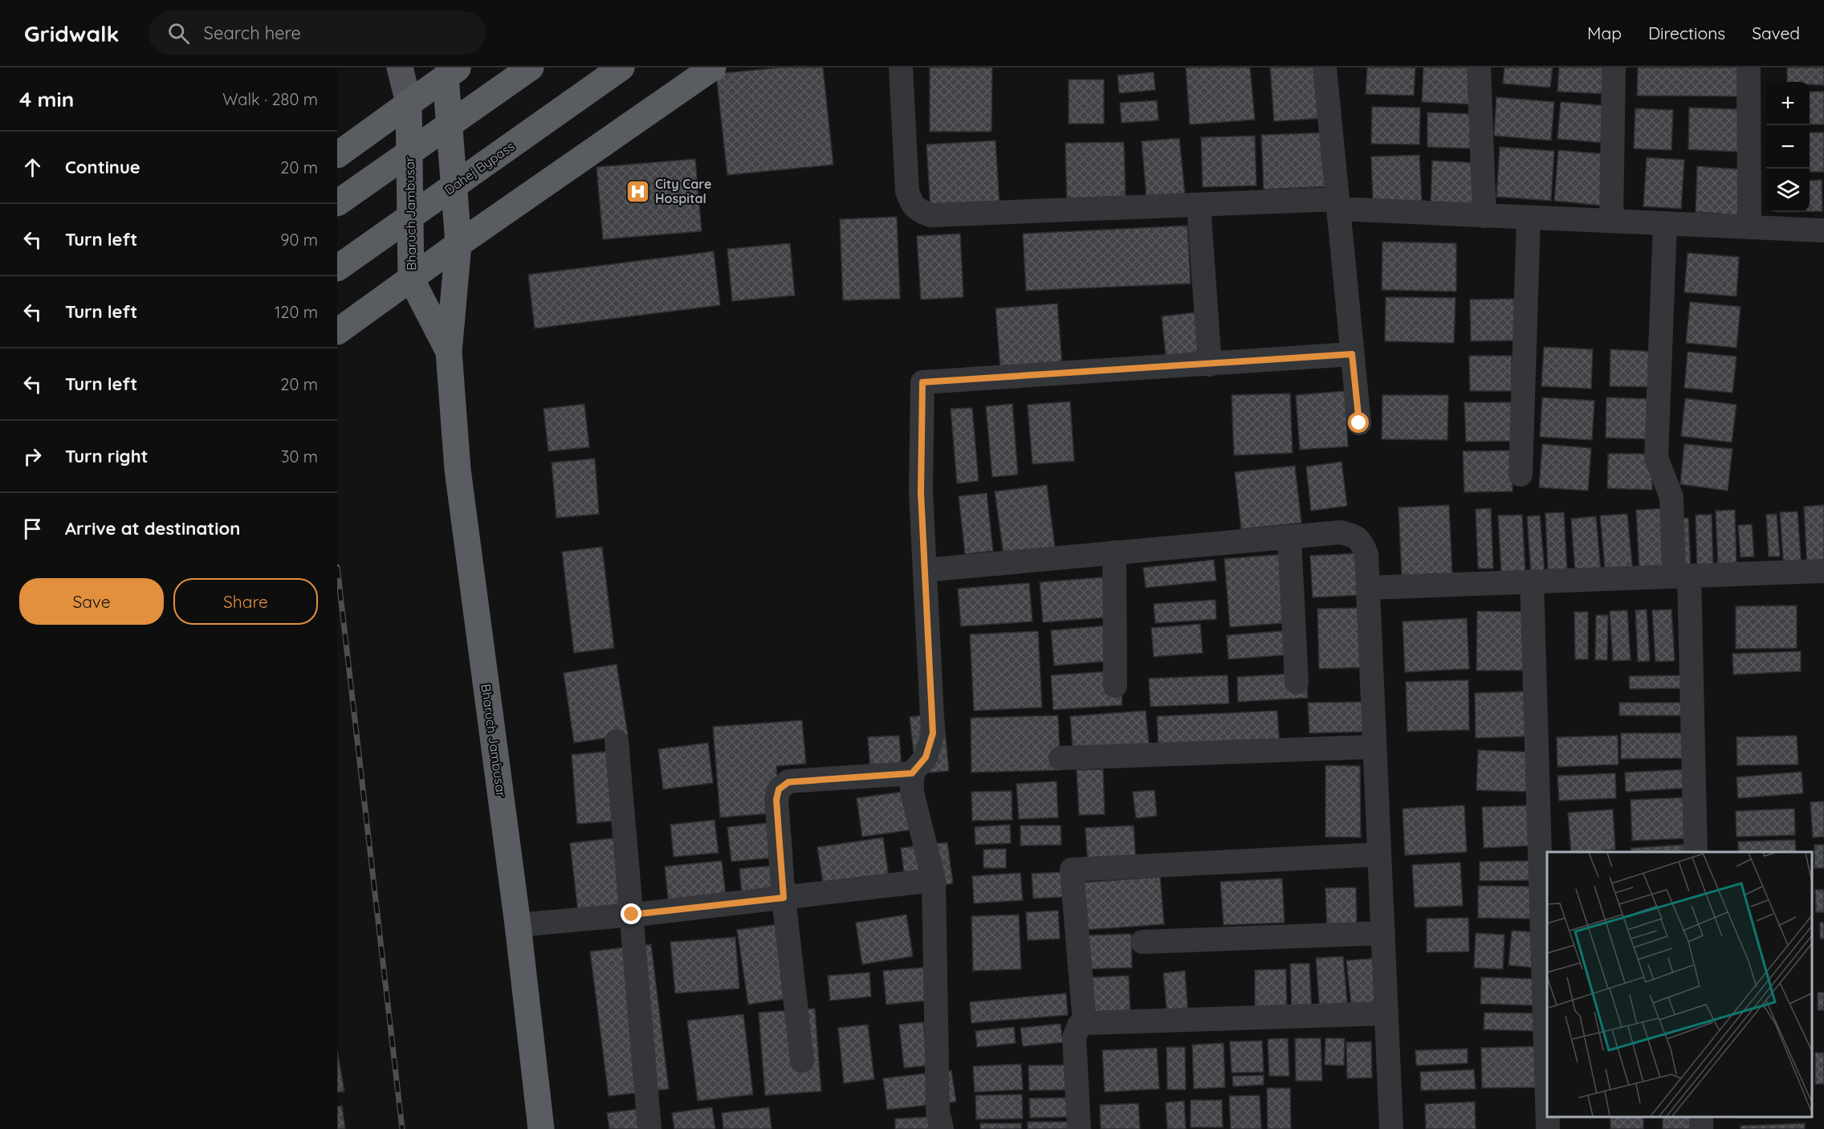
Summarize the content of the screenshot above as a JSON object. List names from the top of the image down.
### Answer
{
  "streets": {
    "highway": ["Dahej Bypass", "Bharuch Jambusar"]
  },
  "places": {
    "hospital": ["City Care Hospital"]
  },
  "page": {
    "header": "Gridwalk",
    "search": "Search here",
    "nav": ["Map", "Directions", "Saved"],
    "heading": ["4 min", "Walk · 280 m"],
    "map_buttons": ["+", "−"],
    "list": [
      ["Continue", "20 m"],
      ["Turn left", "90 m"],
      ["Turn left", "120 m"],
      ["Turn left", "20 m"],
      ["Turn right", "30 m"],
      "Arrive at destination"
    ],
    "buttons": ["Save", "Share"]
  }
}
